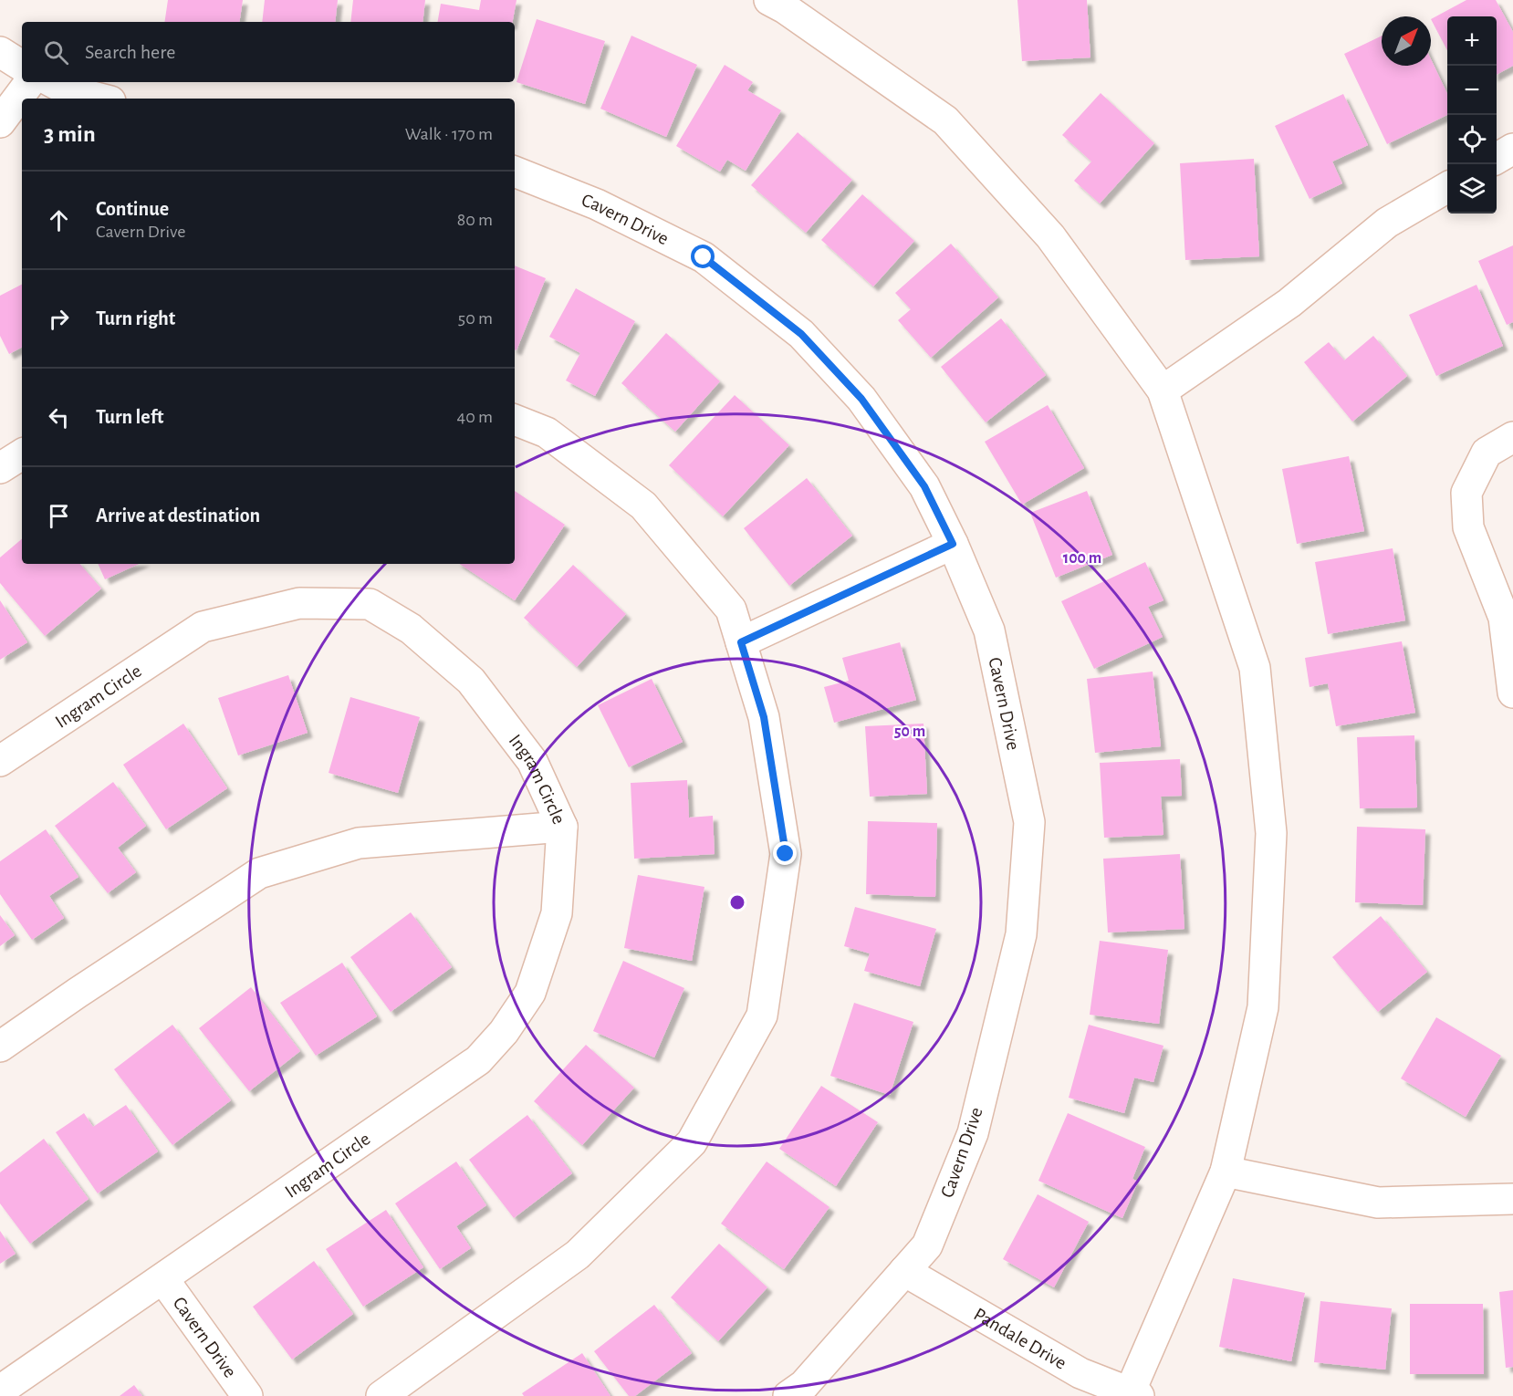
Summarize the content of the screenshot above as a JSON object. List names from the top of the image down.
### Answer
{
  "streets": {
    "street": ["Cavern Drive", "Ingram Circle", "Pandale Drive"]
  },
  "crossings": [
    ["Cavern Drive", "Ingram Circle"],
    ["Cavern Drive", "Pandale Drive"]
  ],
  "north": "top right",
  "page": {
    "map_buttons": ["+", "−"],
    "search": "Search here",
    "heading": ["3 min", "Walk · 170 m"],
    "list": [
      ["Continue", "Cavern Drive", "80 m"],
      ["Turn right", "50 m"],
      ["Turn left", "40 m"],
      "Arrive at destination"
    ]
  },
  "rings": ["100 m", "50 m"]
}
